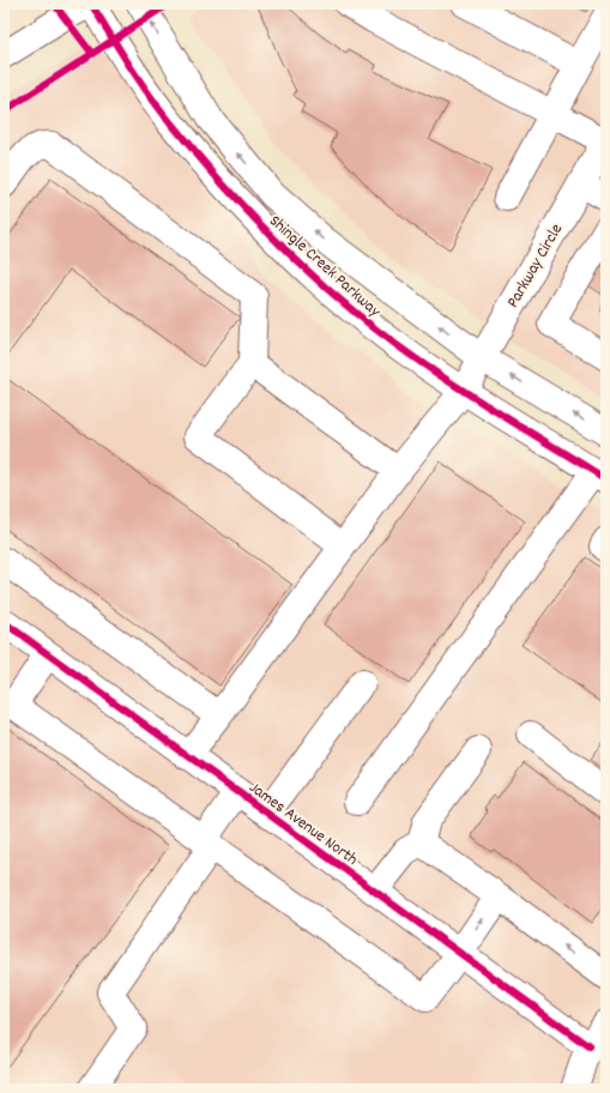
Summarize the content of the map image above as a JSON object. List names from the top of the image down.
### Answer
{
  "streets": {
    "street": ["Shingle Creek Parkway", "Parkway Circle", "James Avenue North"]
  },
  "crossings": [
    ["Shingle Creek Parkway", "Parkway Circle"],
    ["Parkway Circle", "James Avenue North"]
  ]
}
